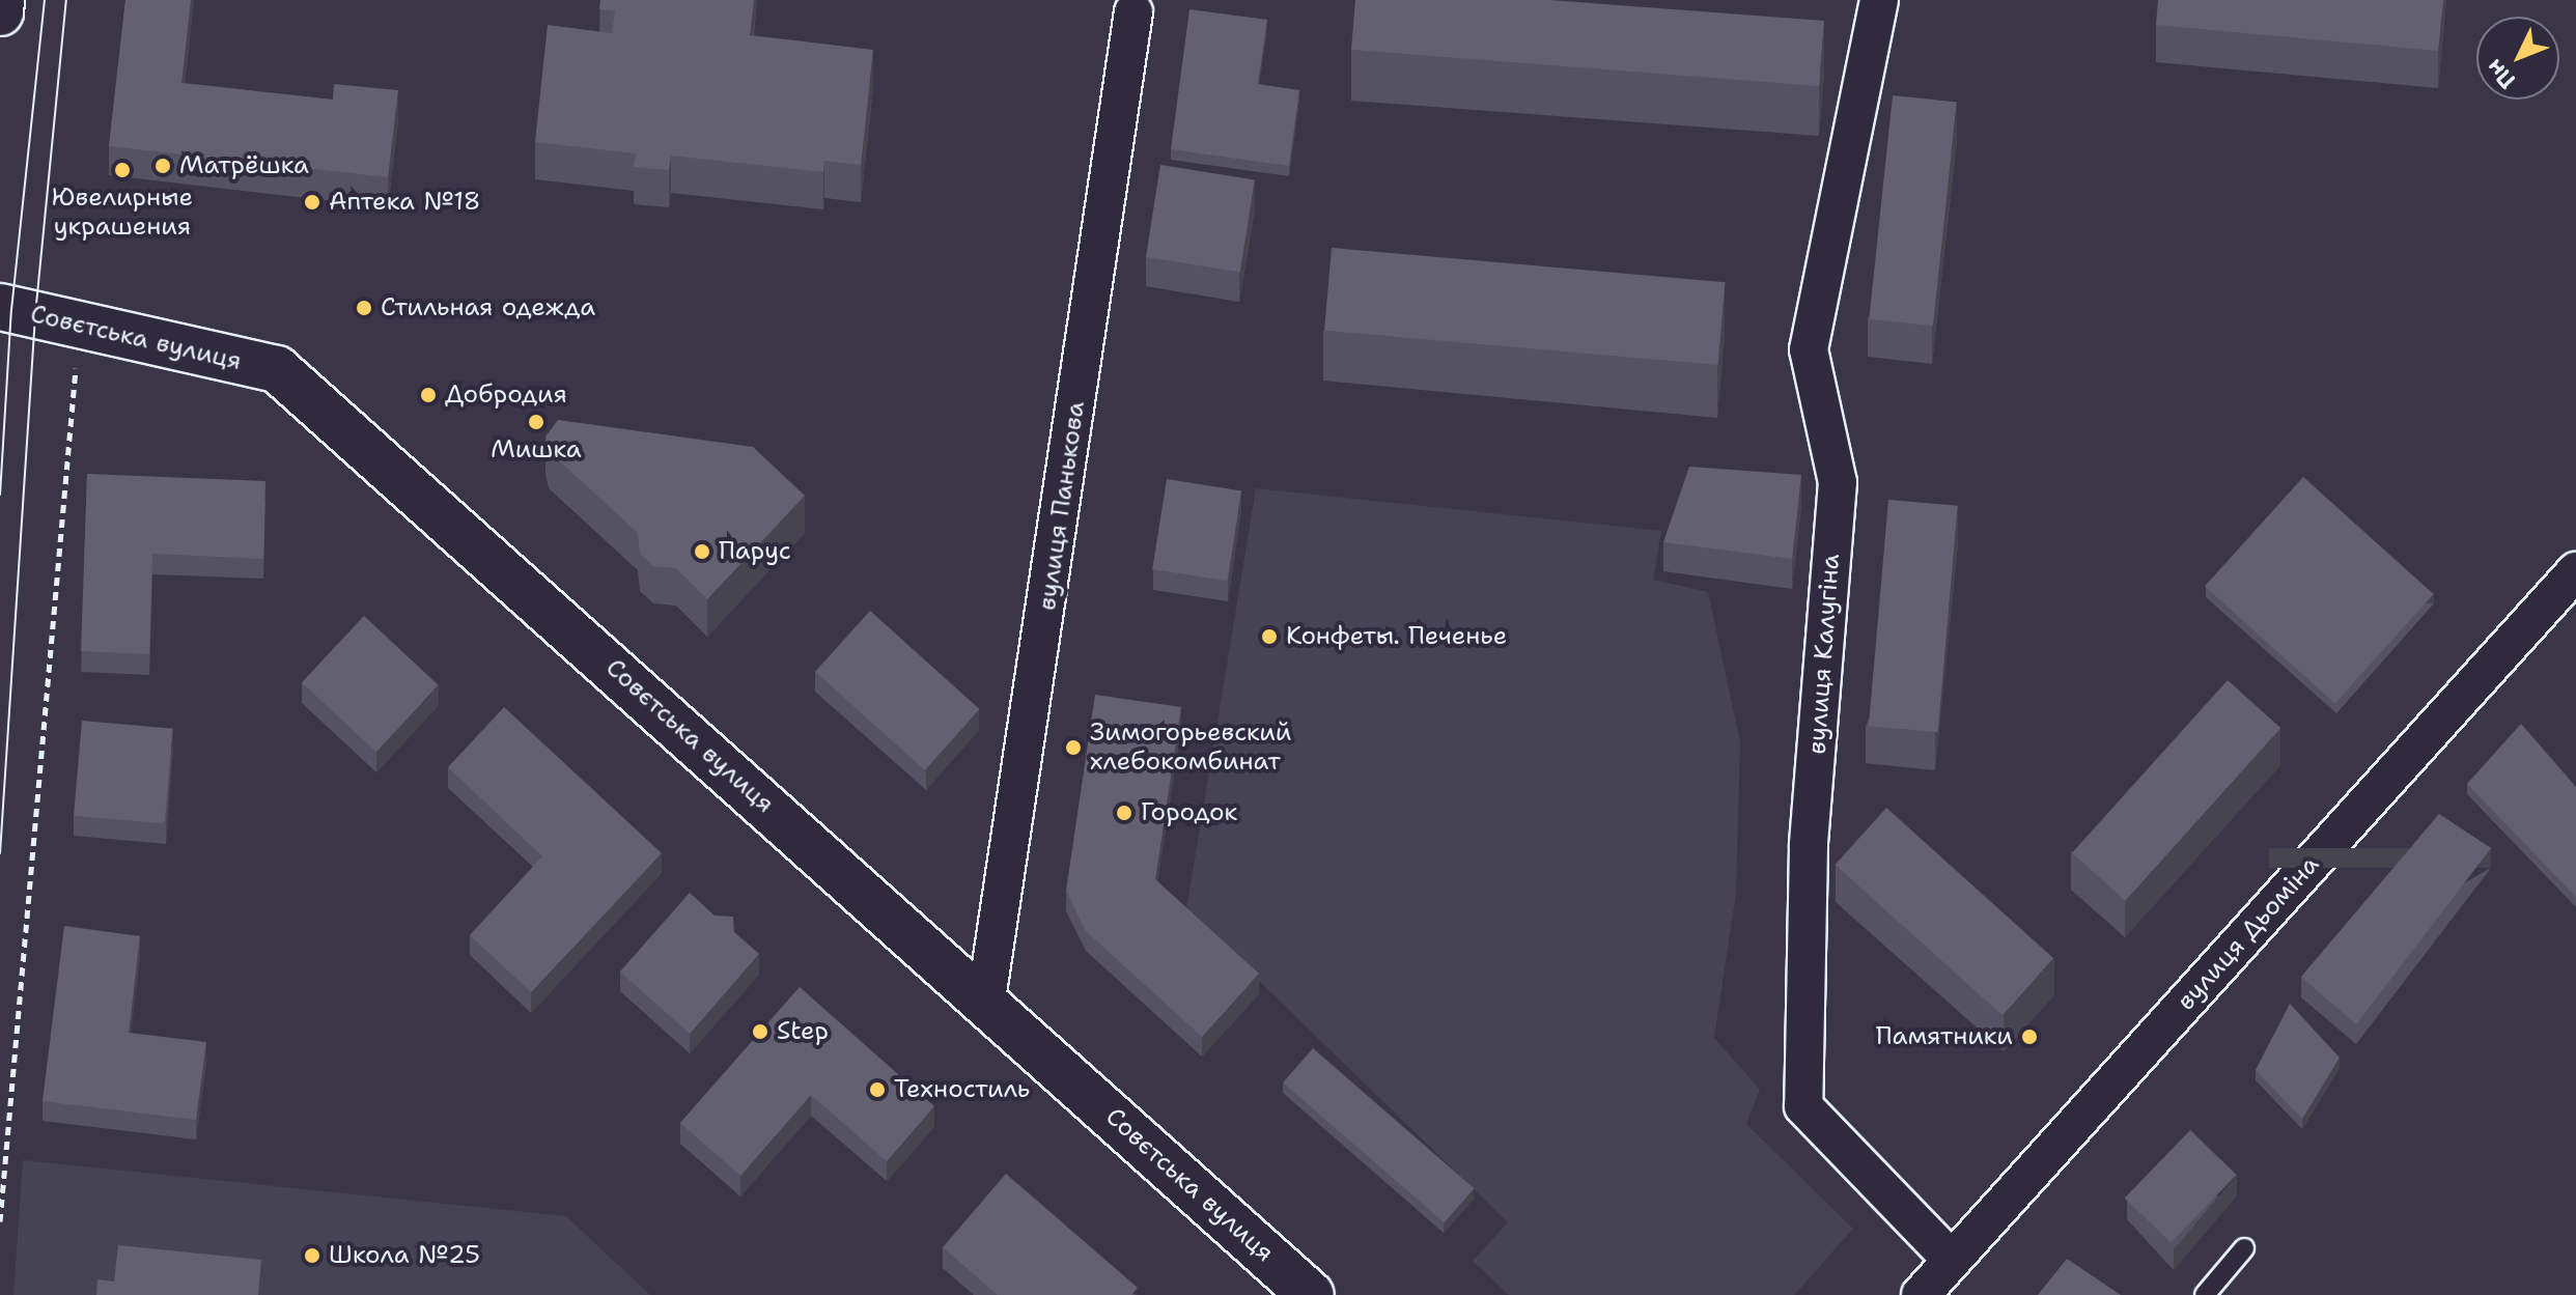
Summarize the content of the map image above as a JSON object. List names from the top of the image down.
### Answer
{
  "streets": {
    "main road": ["Совєтська вулиця"],
    "street": ["вулиця Панькова", "вулиця Калугіна", "вулиця Дьоміна"]
  },
  "crossings": [
    ["Совєтська вулиця", "вулиця Панькова"],
    ["вулиця Калугіна", "вулиця Дьоміна"]
  ],
  "places": [
    "Матрёшка",
    "Ювелирные украшения",
    "Аптека №18",
    "Стильная одежда",
    "Добродия",
    "Мишка",
    "Парус",
    "Конфеты. Печенье",
    "Зимогорьевский хлебокомбинат",
    "Городок",
    "Step",
    "Памятники",
    "Техностиль",
    "Школа №25"
  ],
  "north": "bottom left"
}
